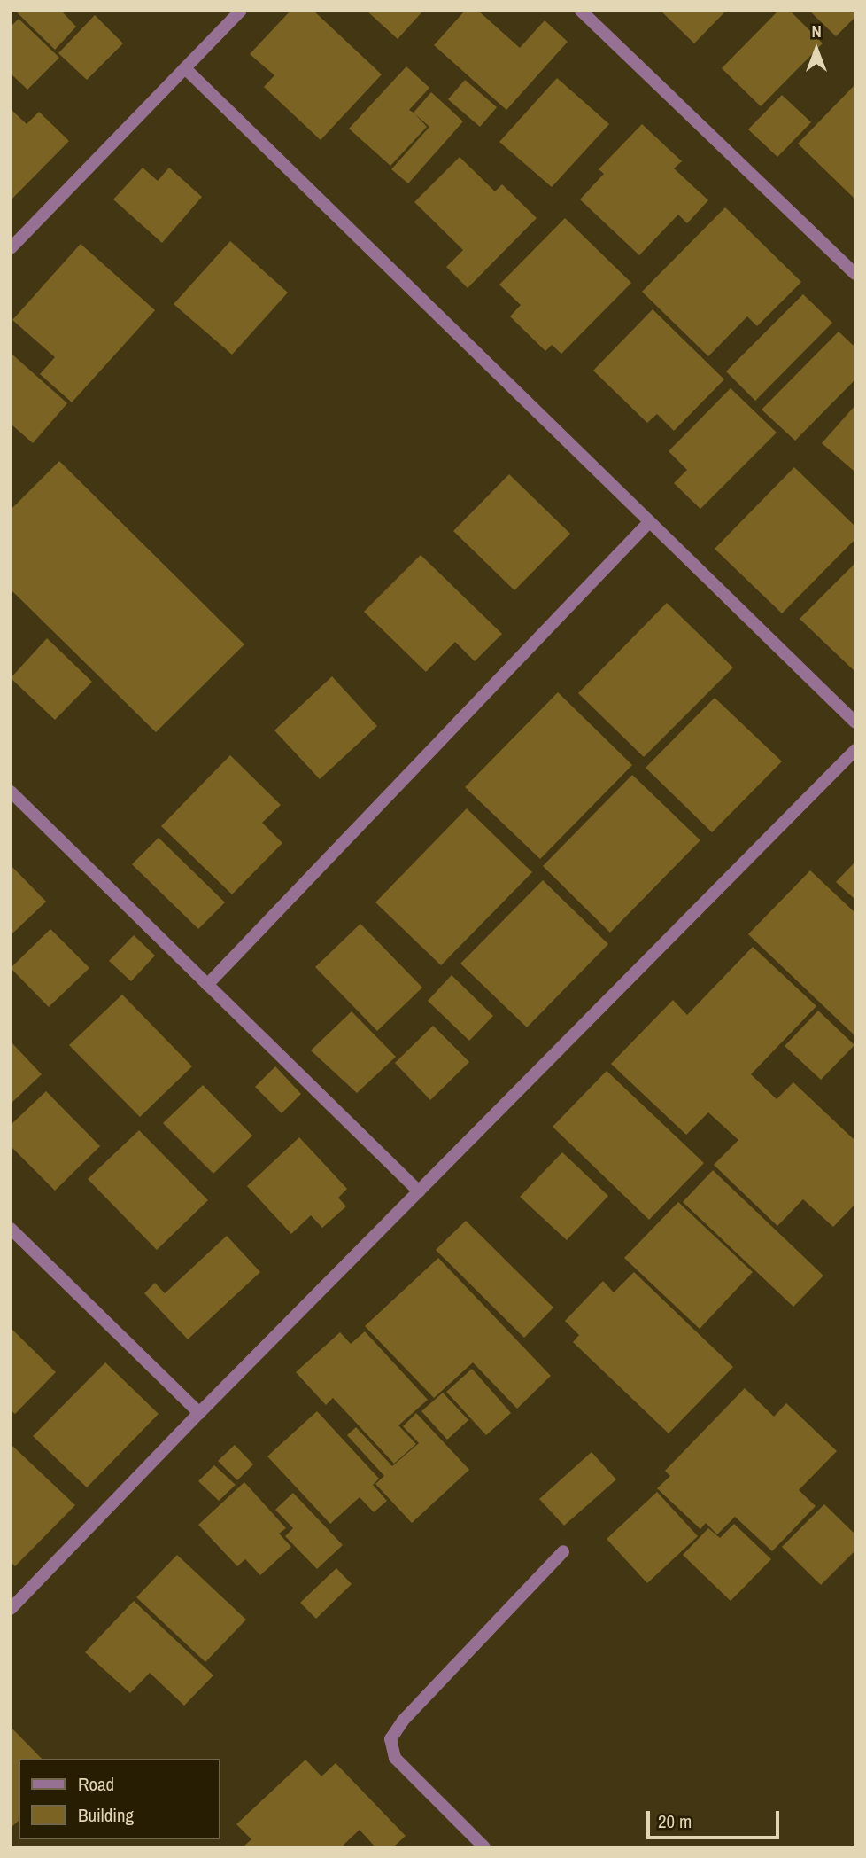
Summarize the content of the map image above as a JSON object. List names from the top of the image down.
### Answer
{
  "legend": ["Road", "Building"],
  "scale_bar": "20 m",
  "north": "top"
}
